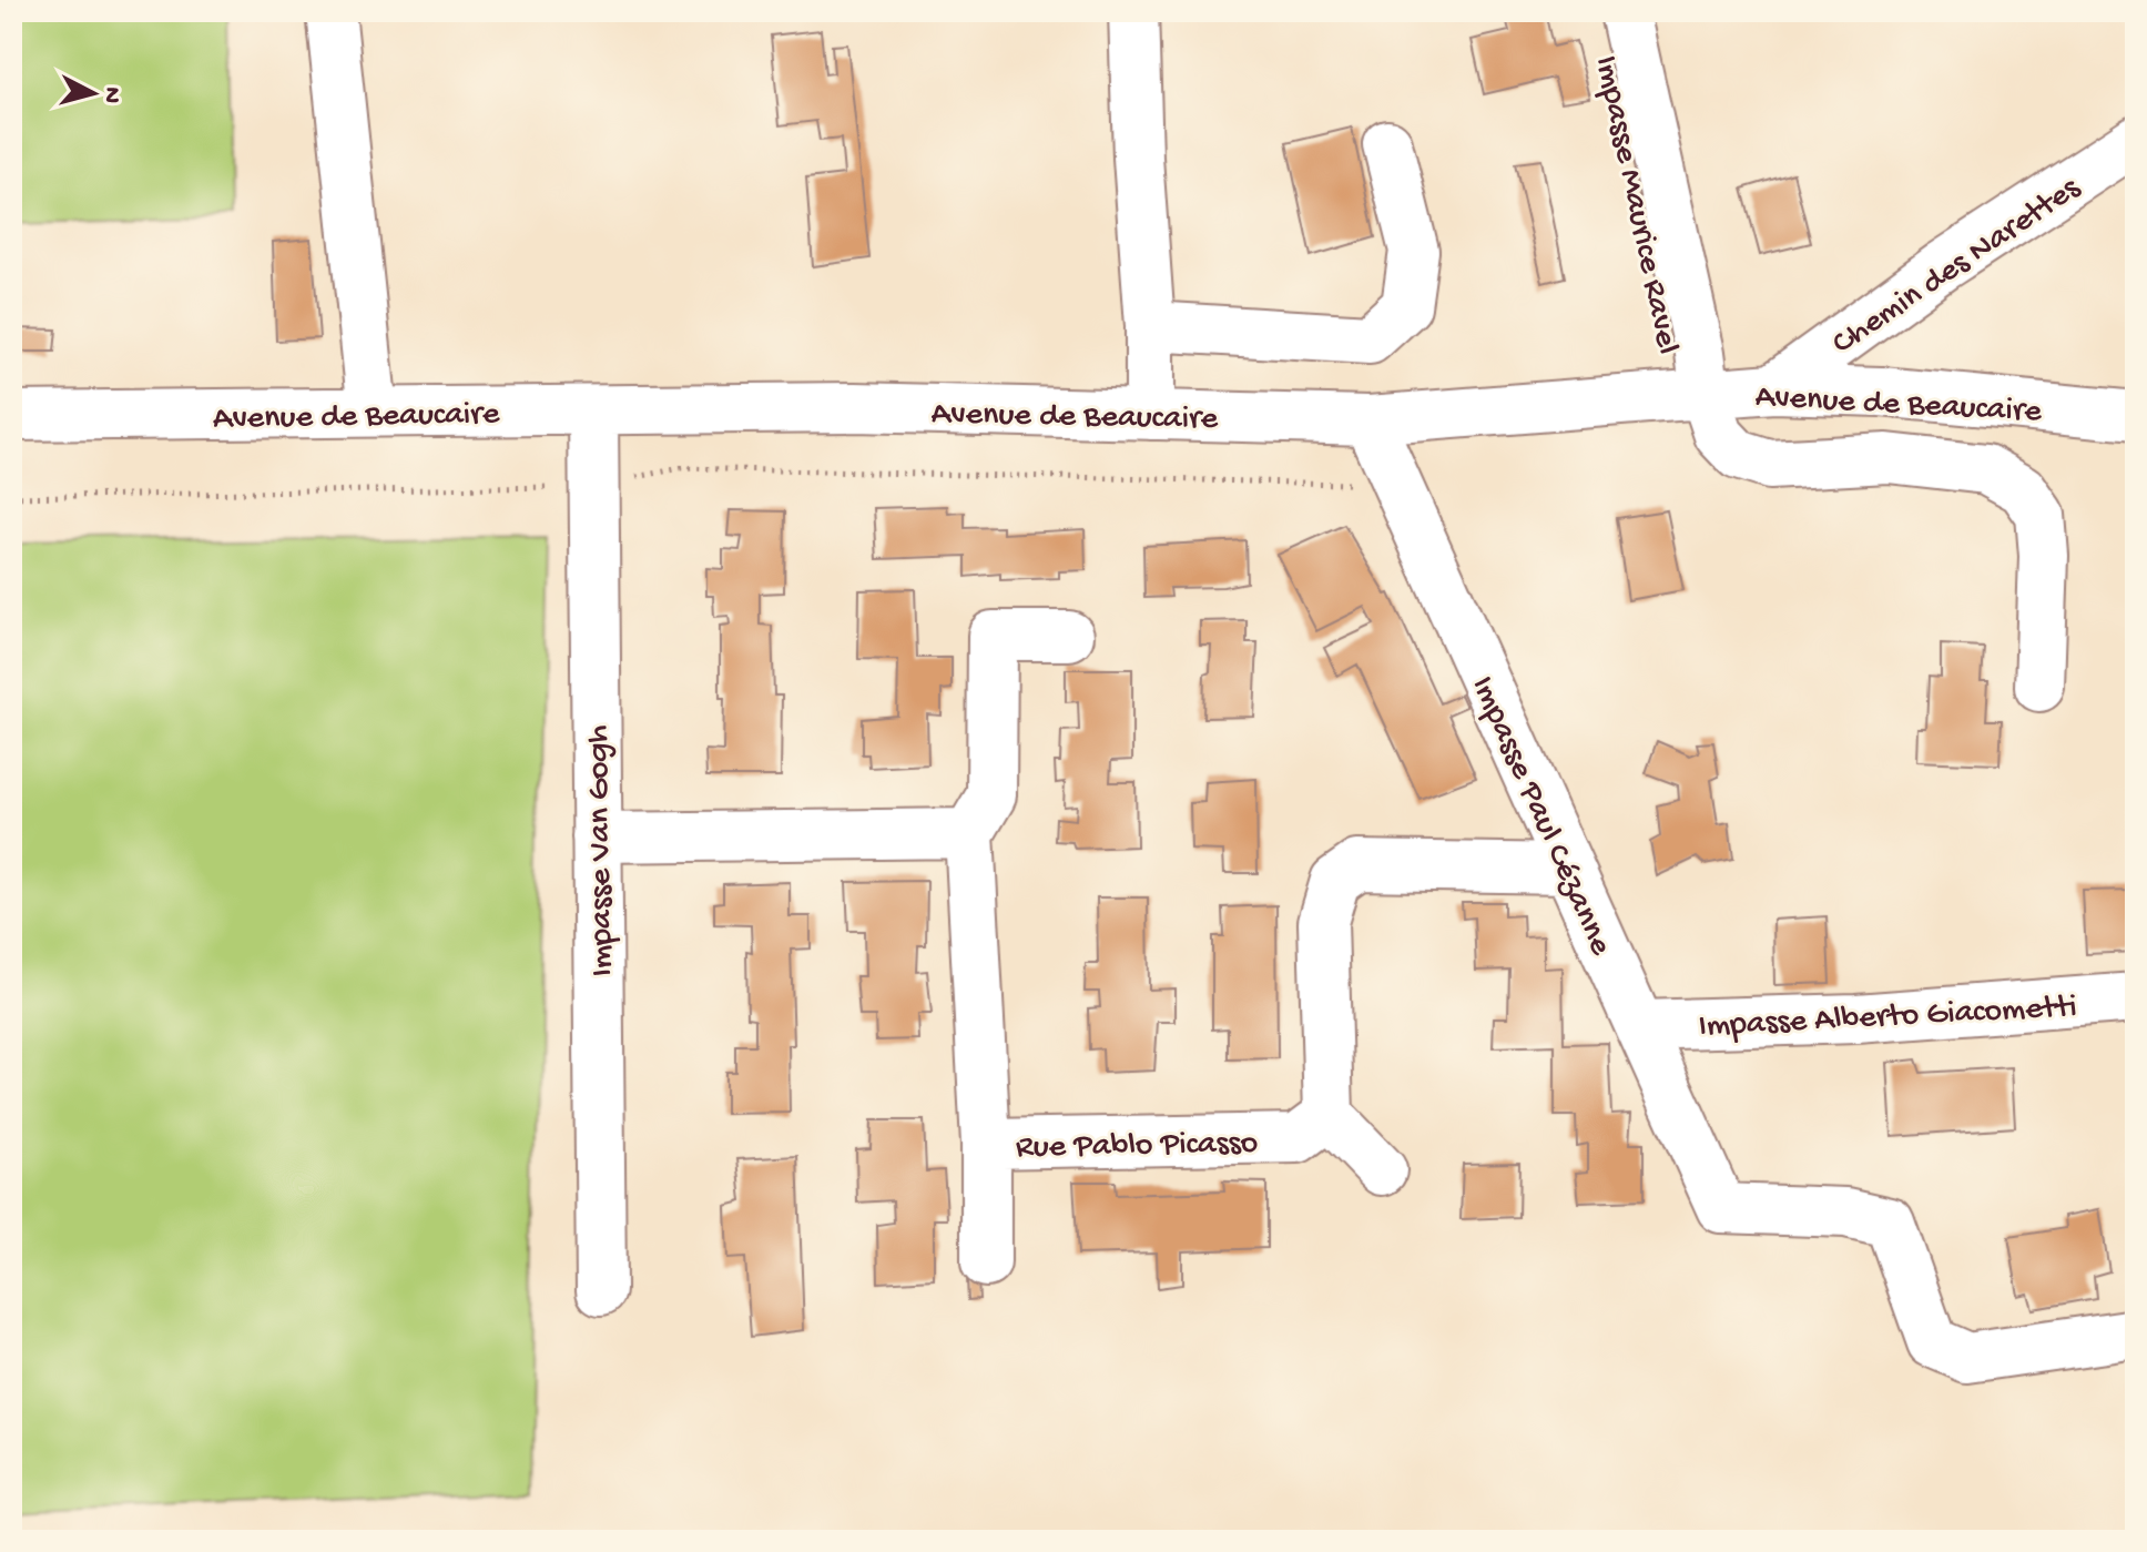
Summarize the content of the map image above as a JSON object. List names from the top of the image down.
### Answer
{
  "streets": {
    "street": [
      "Impasse Maurice Ravel",
      "Chemin des Narettes",
      "Avenue de Beaucaire",
      "Impasse Paul Cézanne",
      "Impasse Van Gogh",
      "Impasse Alberto Giacometti",
      "Rue Pablo Picasso"
    ]
  },
  "crossings": [
    ["Impasse Maurice Ravel", "Avenue de Beaucaire"],
    ["Chemin des Narettes", "Avenue de Beaucaire"],
    ["Avenue de Beaucaire", "Impasse Paul Cézanne"],
    ["Avenue de Beaucaire", "Impasse Van Gogh"],
    ["Impasse Paul Cézanne", "Impasse Alberto Giacometti"]
  ],
  "north": "right"
}
